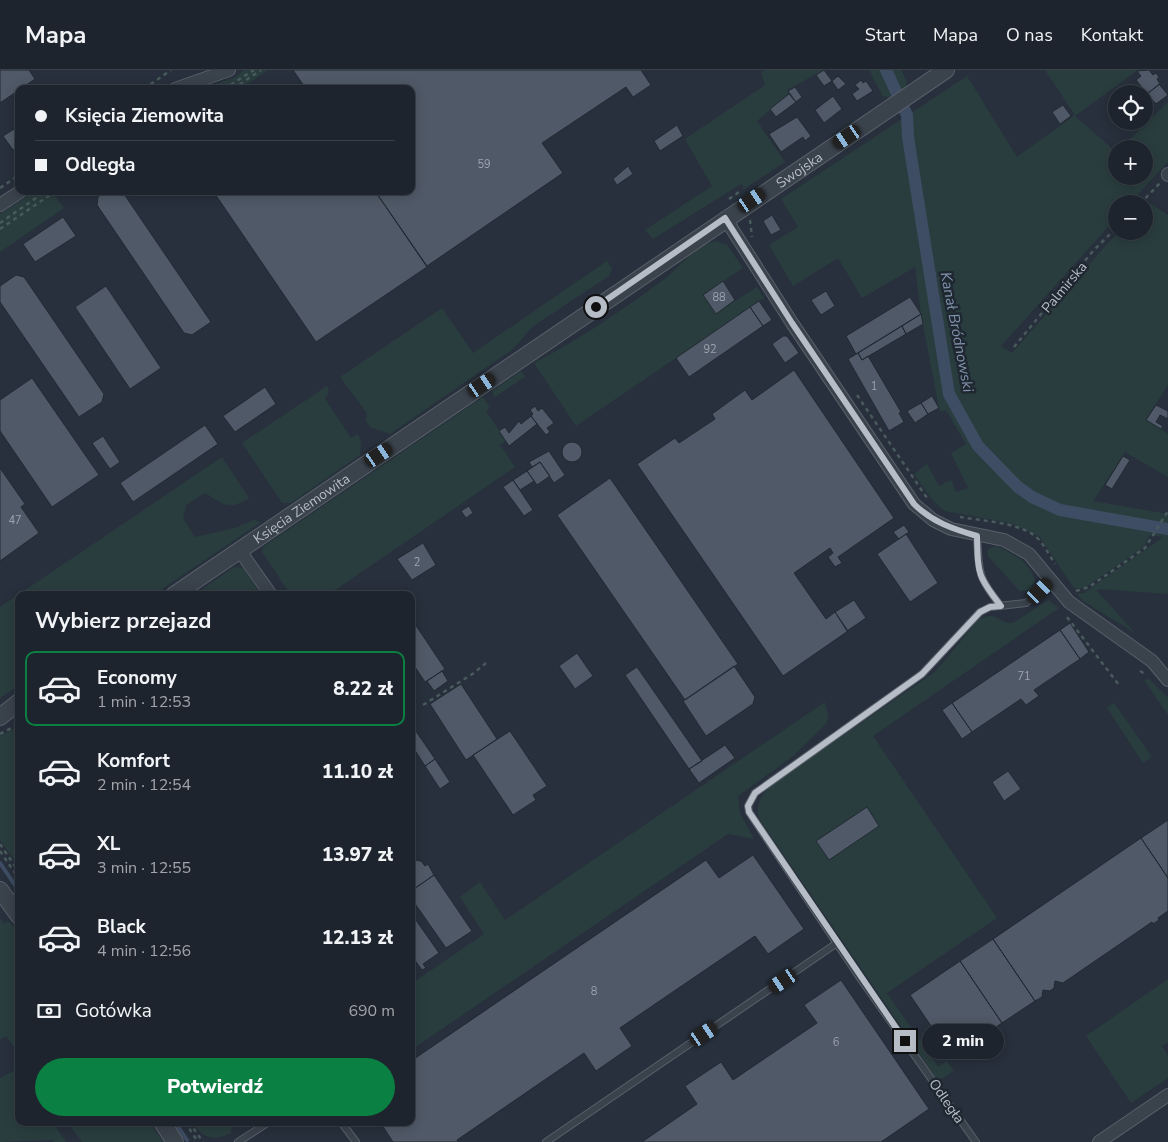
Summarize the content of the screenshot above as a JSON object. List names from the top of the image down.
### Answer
{
  "streets": {
    "street": ["Swojska", "Księcia Ziemowita"],
    "lane": ["Odległa"],
    "path": ["Palmirska"]
  },
  "crossings": [
    ["Swojska", "Księcia Ziemowita"]
  ],
  "water": ["Kanał Bródnowski"],
  "house_numbers": [
    "59",
    "88",
    "92",
    "1",
    "47",
    "2",
    "71",
    "8",
    "6"
  ],
  "page": {
    "header": "Mapa",
    "nav": [
      "Start",
      "Mapa",
      "O nas",
      "Kontakt"
    ],
    "map_buttons": ["+", "−"],
    "banner": ["Księcia Ziemowita", "Odległa"],
    "heading": "Wybierz przejazd",
    "list": [
      {
        "name": "Economy",
        "note": "1 min · 12:53",
        "value": "8.22 zł"
      },
      {
        "name": "Komfort",
        "note": "2 min · 12:54",
        "value": "11.10 zł"
      },
      {
        "name": "XL",
        "note": "3 min · 12:55",
        "value": "13.97 zł"
      },
      {
        "name": "Black",
        "note": "4 min · 12:56",
        "value": "12.13 zł"
      }
    ],
    "pay": ["Gotówka", "690 m"],
    "bubble": "2 min",
    "buttons": "Potwierdź"
  }
}
